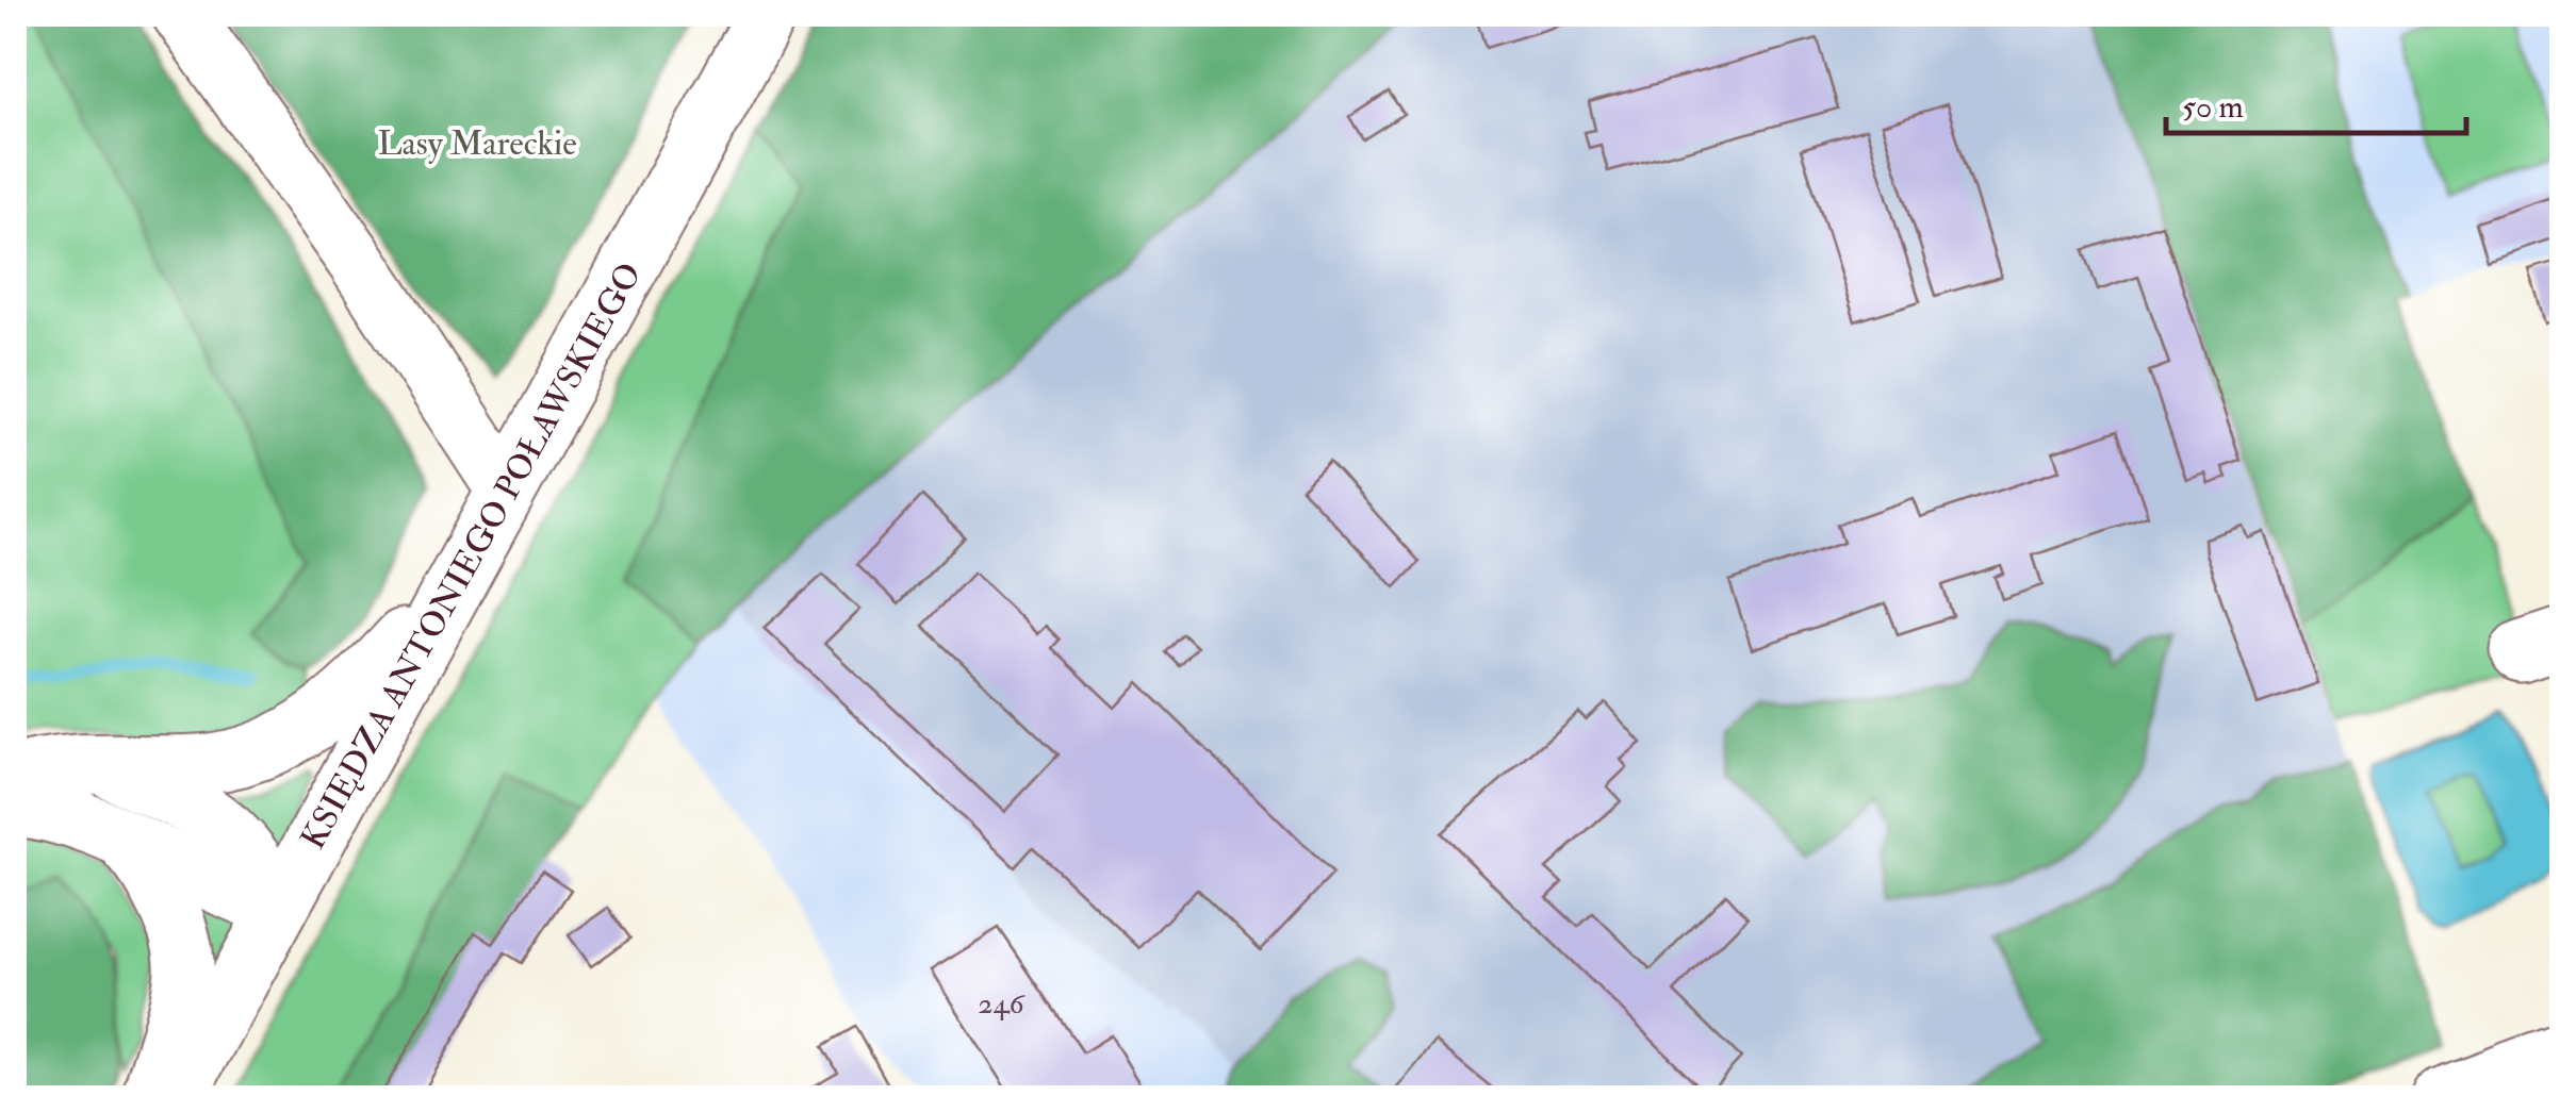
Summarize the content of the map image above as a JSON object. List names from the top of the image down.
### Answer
{
  "streets": {
    "main road": ["KSIĘDZA ANTONIEGO POŁAWSKIEGO"]
  },
  "parks": ["Lasy Mareckie"],
  "house_numbers": ["246"],
  "scale_bar": "50 m"
}
